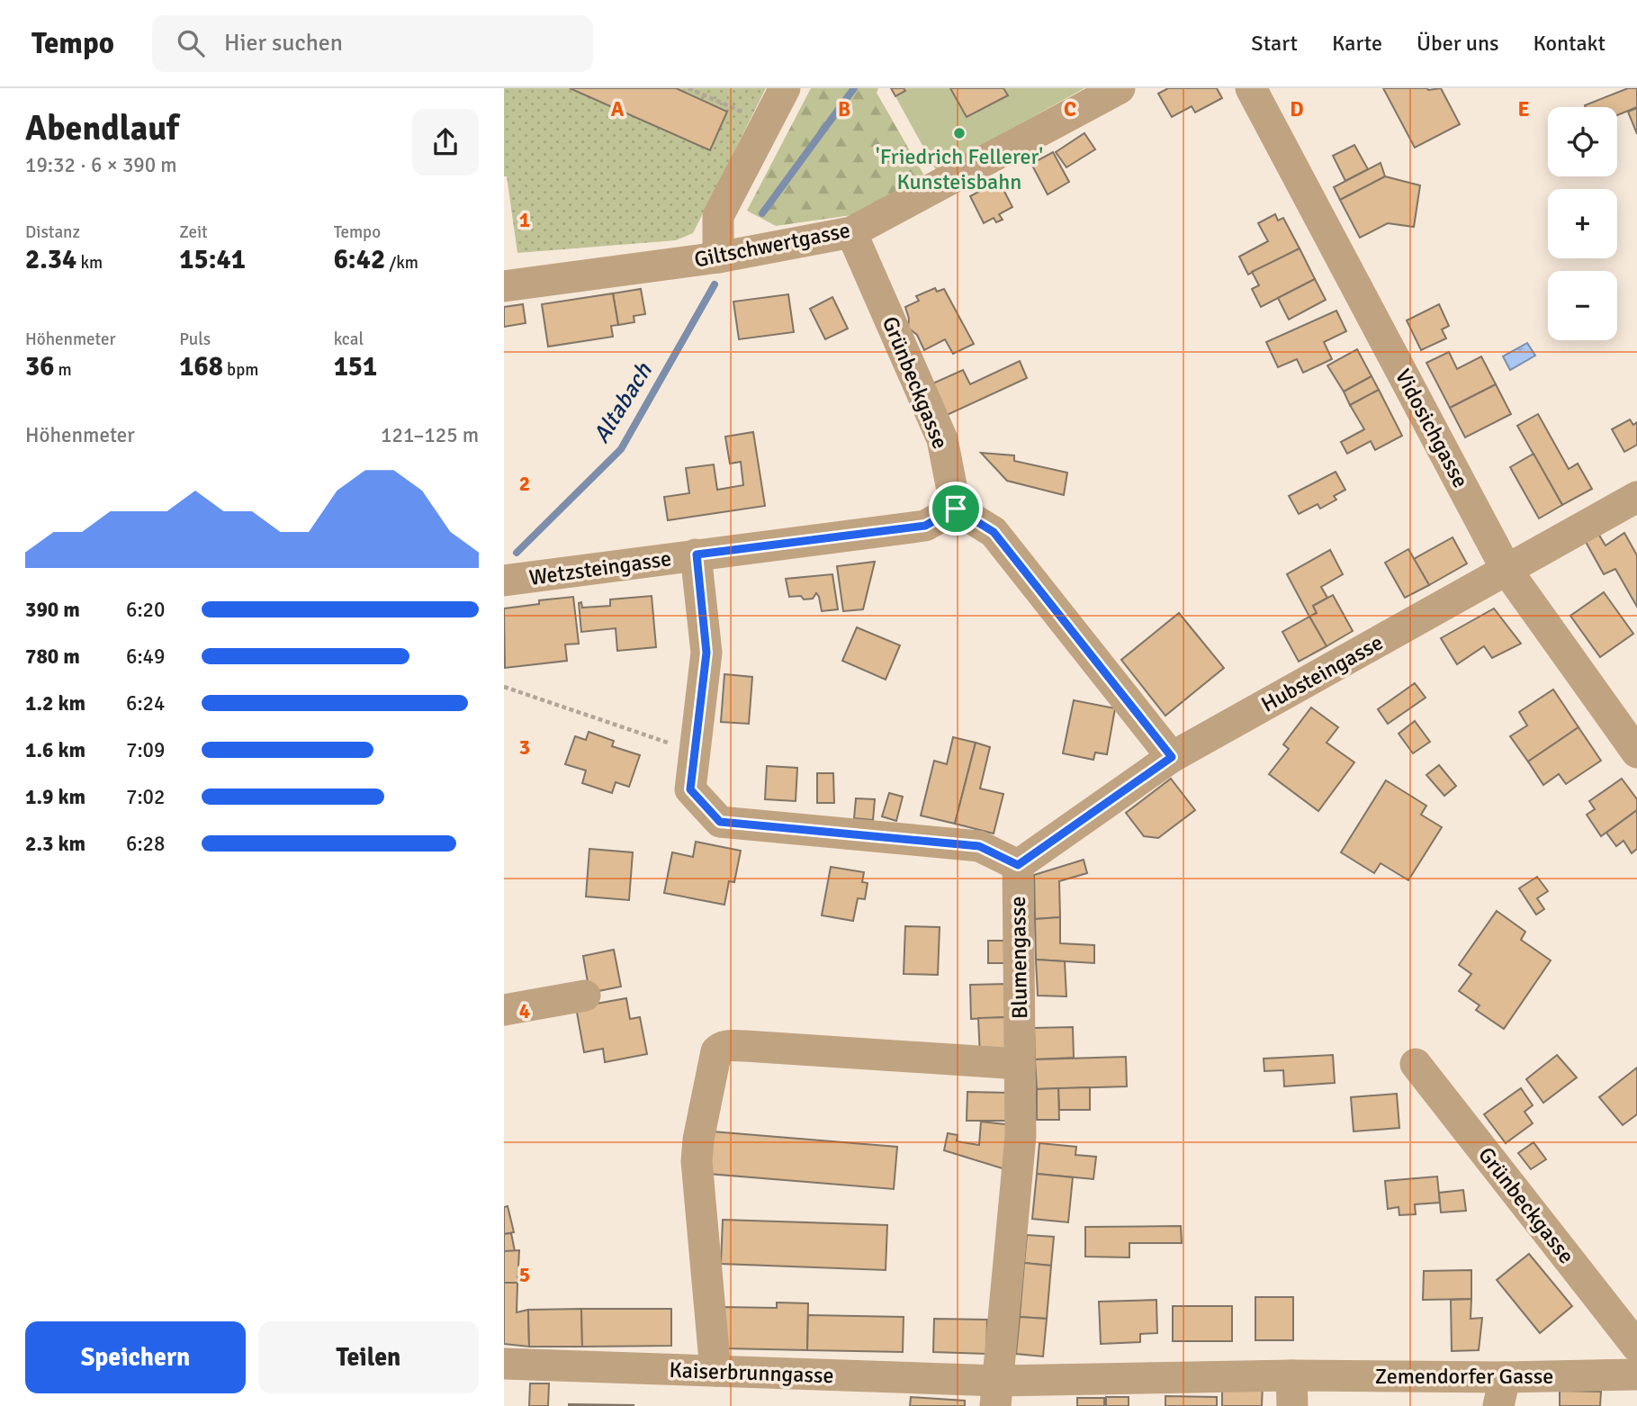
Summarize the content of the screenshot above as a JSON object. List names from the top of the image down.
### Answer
{
  "streets": {
    "street": [
      "Giltschwertgasse",
      "Grünbeckgasse",
      "Vidosichgasse",
      "Wetzsteingasse",
      "Hubsteingasse",
      "Blumengasse",
      "Kaiserbrunngasse",
      "Zemendorfer Gasse"
    ]
  },
  "crossings": [
    ["Giltschwertgasse", "Grünbeckgasse"],
    ["Grünbeckgasse", "Wetzsteingasse"],
    ["Vidosichgasse", "Hubsteingasse"],
    ["Wetzsteingasse", "Blumengasse"],
    ["Hubsteingasse", "Blumengasse"],
    ["Blumengasse", "Kaiserbrunngasse"],
    ["Blumengasse", "Zemendorfer Gasse"],
    ["Kaiserbrunngasse", "Zemendorfer Gasse"]
  ],
  "water": ["Altabach"],
  "places": ["'Friedrich Fellerer' Kunsteisbahn"],
  "page": {
    "header": "Tempo",
    "search": "Hier suchen",
    "nav": [
      "Start",
      "Karte",
      "Über uns",
      "Kontakt"
    ],
    "heading": ["Abendlauf", "19:32 · 6 × 390 m"],
    "map_buttons": ["+", "−"],
    "stats": [
      ["Distanz", "2.34 km"],
      ["Zeit", "15:41"],
      ["Tempo", "6:42 /km"],
      ["Höhenmeter", "36 m"],
      ["Puls", "168 bpm"],
      ["kcal", "151"]
    ],
    "chart": ["Höhenmeter", "121–125 m"],
    "list": [
      {
        "name": "390 m",
        "note": "6:20"
      },
      {
        "name": "780 m",
        "note": "6:49"
      },
      {
        "name": "1.2 km",
        "note": "6:24"
      },
      {
        "name": "1.6 km",
        "note": "7:09"
      },
      {
        "name": "1.9 km",
        "note": "7:02"
      },
      {
        "name": "2.3 km",
        "note": "6:28"
      }
    ],
    "buttons": ["Speichern", "Teilen"]
  },
  "grid": {
    "columns": [
      "A",
      "B",
      "C",
      "D",
      "E"
    ],
    "rows": [
      "1",
      "2",
      "3",
      "4",
      "5"
    ]
  }
}
